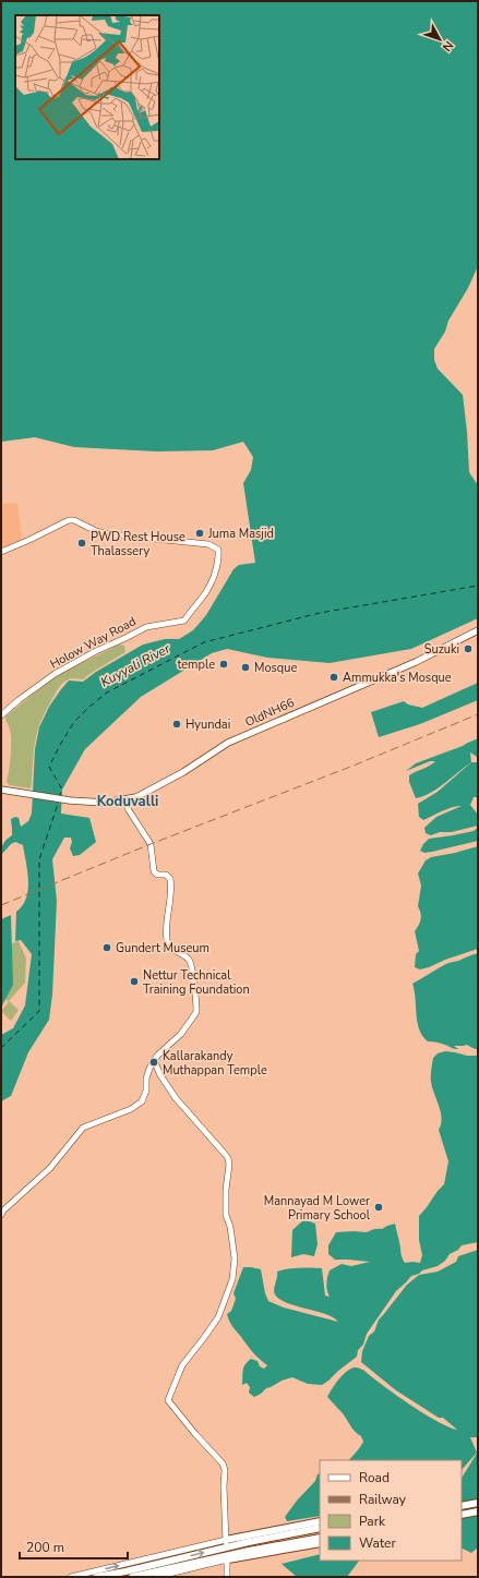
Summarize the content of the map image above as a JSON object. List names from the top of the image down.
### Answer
{
  "streets": {
    "main road": ["Holow Way Road", "OldNH66"]
  },
  "districts": ["Koduvalli"],
  "water": ["Kuyyali River"],
  "places": [
    "Juma Masjid",
    "PWD Rest House Thalassery",
    "Suzuki",
    "temple",
    "Mosque",
    "Ammukka's Mosque",
    "Hyundai",
    "Gundert Museum",
    "Nettur Technical Training Foundation",
    "Kallarakandy Muthappan Temple",
    "Mannayad M Lower Primary School"
  ],
  "legend": [
    "Road",
    "Railway",
    "Park",
    "Water"
  ],
  "scale_bar": "200 m",
  "north": "bottom right"
}
